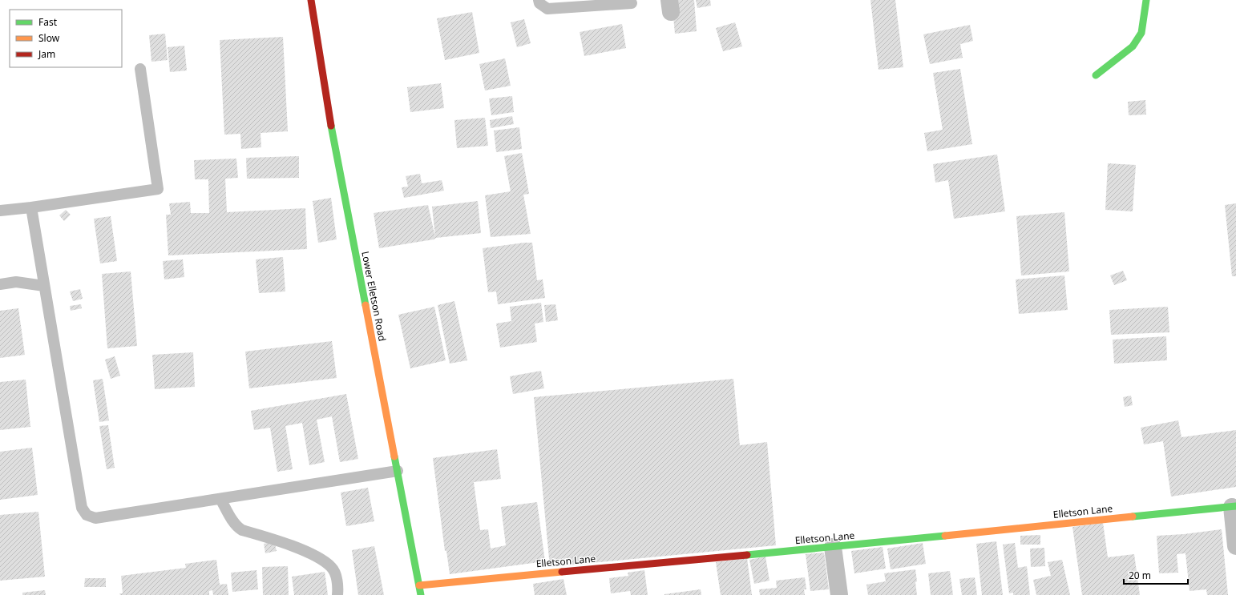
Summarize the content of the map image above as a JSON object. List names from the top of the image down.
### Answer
{
  "streets": {
    "street": ["Lower Elletson Road", "Elletson Lane"]
  },
  "crossings": [
    ["Lower Elletson Road", "Elletson Lane"]
  ],
  "legend": ["Fast", "Slow", "Jam"],
  "scale_bar": "20 m"
}
